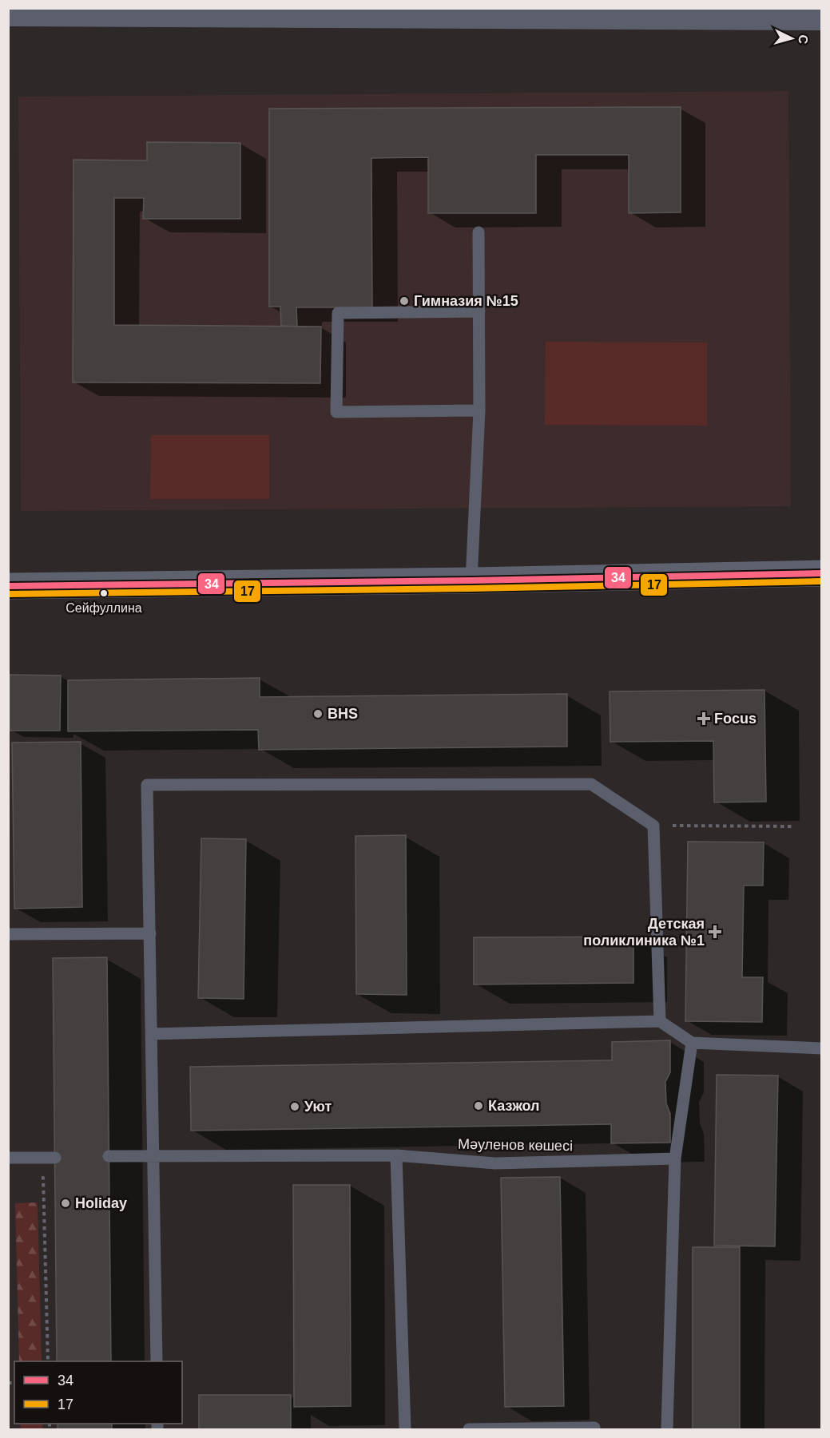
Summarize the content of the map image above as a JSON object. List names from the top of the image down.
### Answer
{
  "streets": {
    "lane": ["Мәуленов көшесі"]
  },
  "places": {
    "other": [
      "Гимназия №15",
      "Сейфуллина",
      "BHS",
      "Казжол",
      "Уют",
      "Holiday"
    ],
    "health": ["Focus", "Детская поликлиника №1"]
  },
  "lines": ["transit line 34", "transit line 17"],
  "legend": ["34", "17"],
  "north": "right"
}
